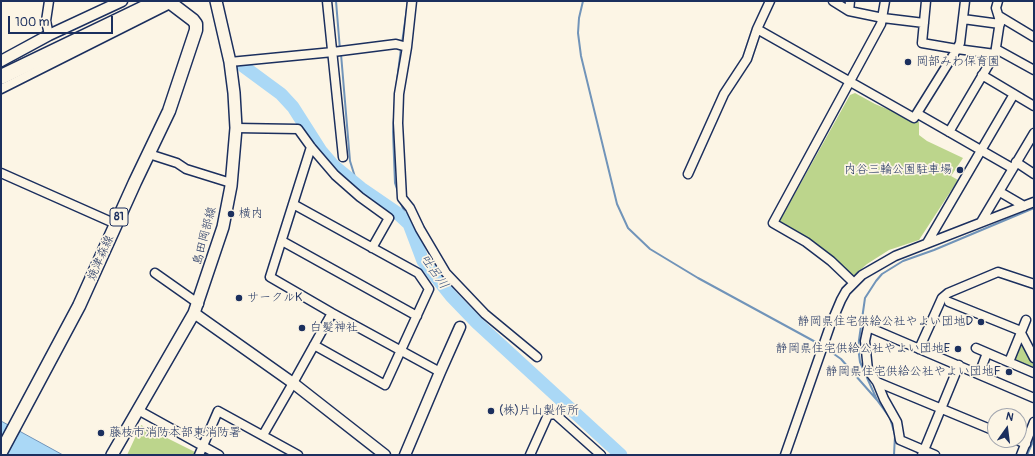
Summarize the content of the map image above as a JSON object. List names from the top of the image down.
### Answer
{
  "streets": {
    "main road": ["81", "島田岡部線", "焼津森線"]
  },
  "water": ["吐呂川"],
  "places": [
    "岡部みわ保育園",
    "内谷三輪公園駐車場",
    "横内",
    "サークルK",
    "静岡県住宅供給公社やよい団地D",
    "白髪神社",
    "静岡県住宅供給公社やよい団地E",
    "静岡県住宅供給公社やよい団地F",
    "(株)片山製作所",
    "藤枝市消防本部東消防署"
  ],
  "scale_bar": "100 m",
  "north": "top"
}
